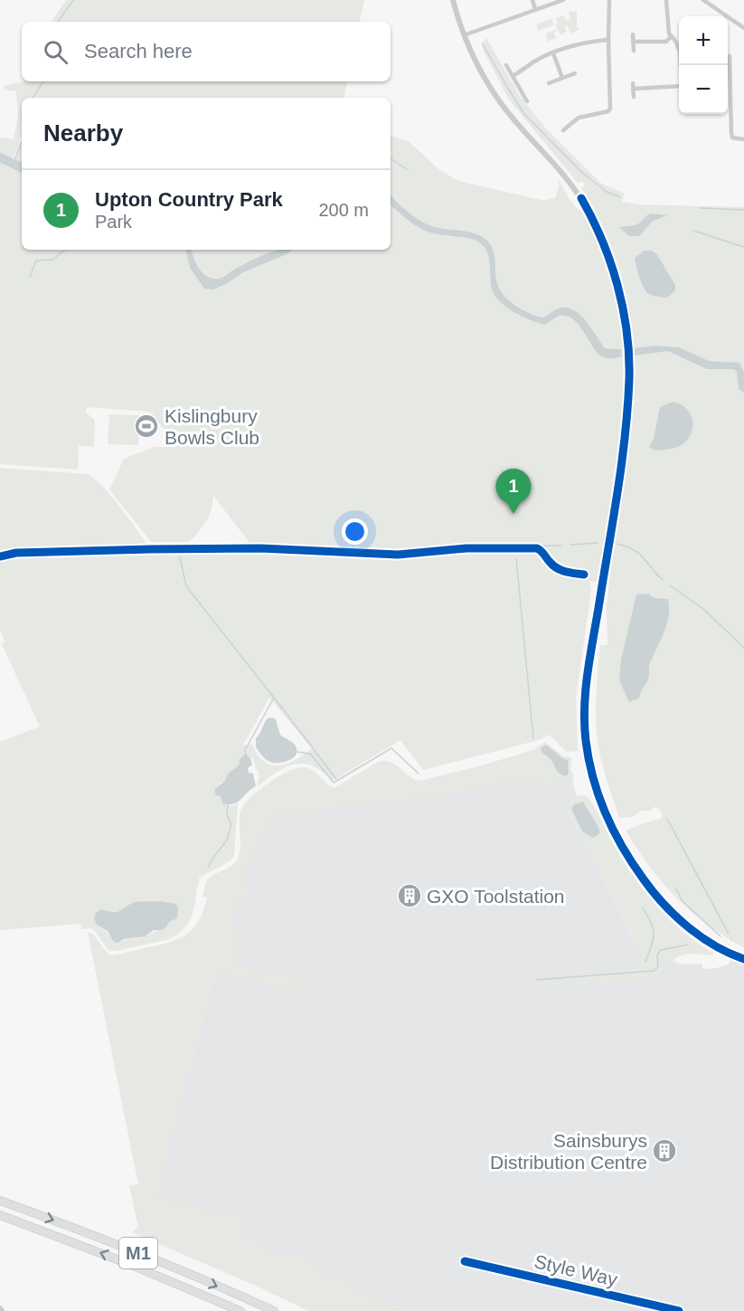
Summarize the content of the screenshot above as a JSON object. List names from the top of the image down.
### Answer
{
  "streets": {
    "highway": ["M1"],
    "street": ["Style Way"]
  },
  "places": {
    "sports": ["Kislingbury Bowls Club"],
    "building": ["GXO Toolstation", "Sainsburys Distribution Centre"]
  },
  "page": {
    "map_buttons": ["+", "−"],
    "search": "Search here",
    "heading": "Nearby",
    "list": [
      {
        "mark": "1",
        "name": "Upton Country Park",
        "note": "Park",
        "value": "200 m"
      }
    ],
    "pins": "1"
  }
}
